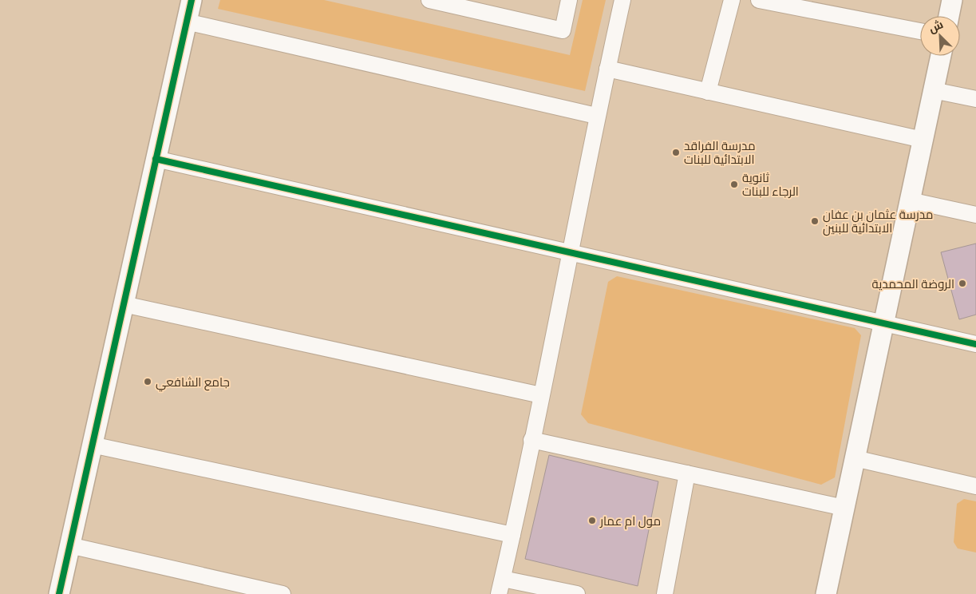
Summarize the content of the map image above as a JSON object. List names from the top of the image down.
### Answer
{
  "places": [
    "مدرسة الفراقد الابتدائية للبنات",
    "ثانوية الرجاء للبنات",
    "مدرسة عثمان بن عفان الابتدائية للبنين",
    "الروضة المحمدية",
    "جامع الشافعي",
    "مول ام عمار"
  ],
  "north": "top left"
}
